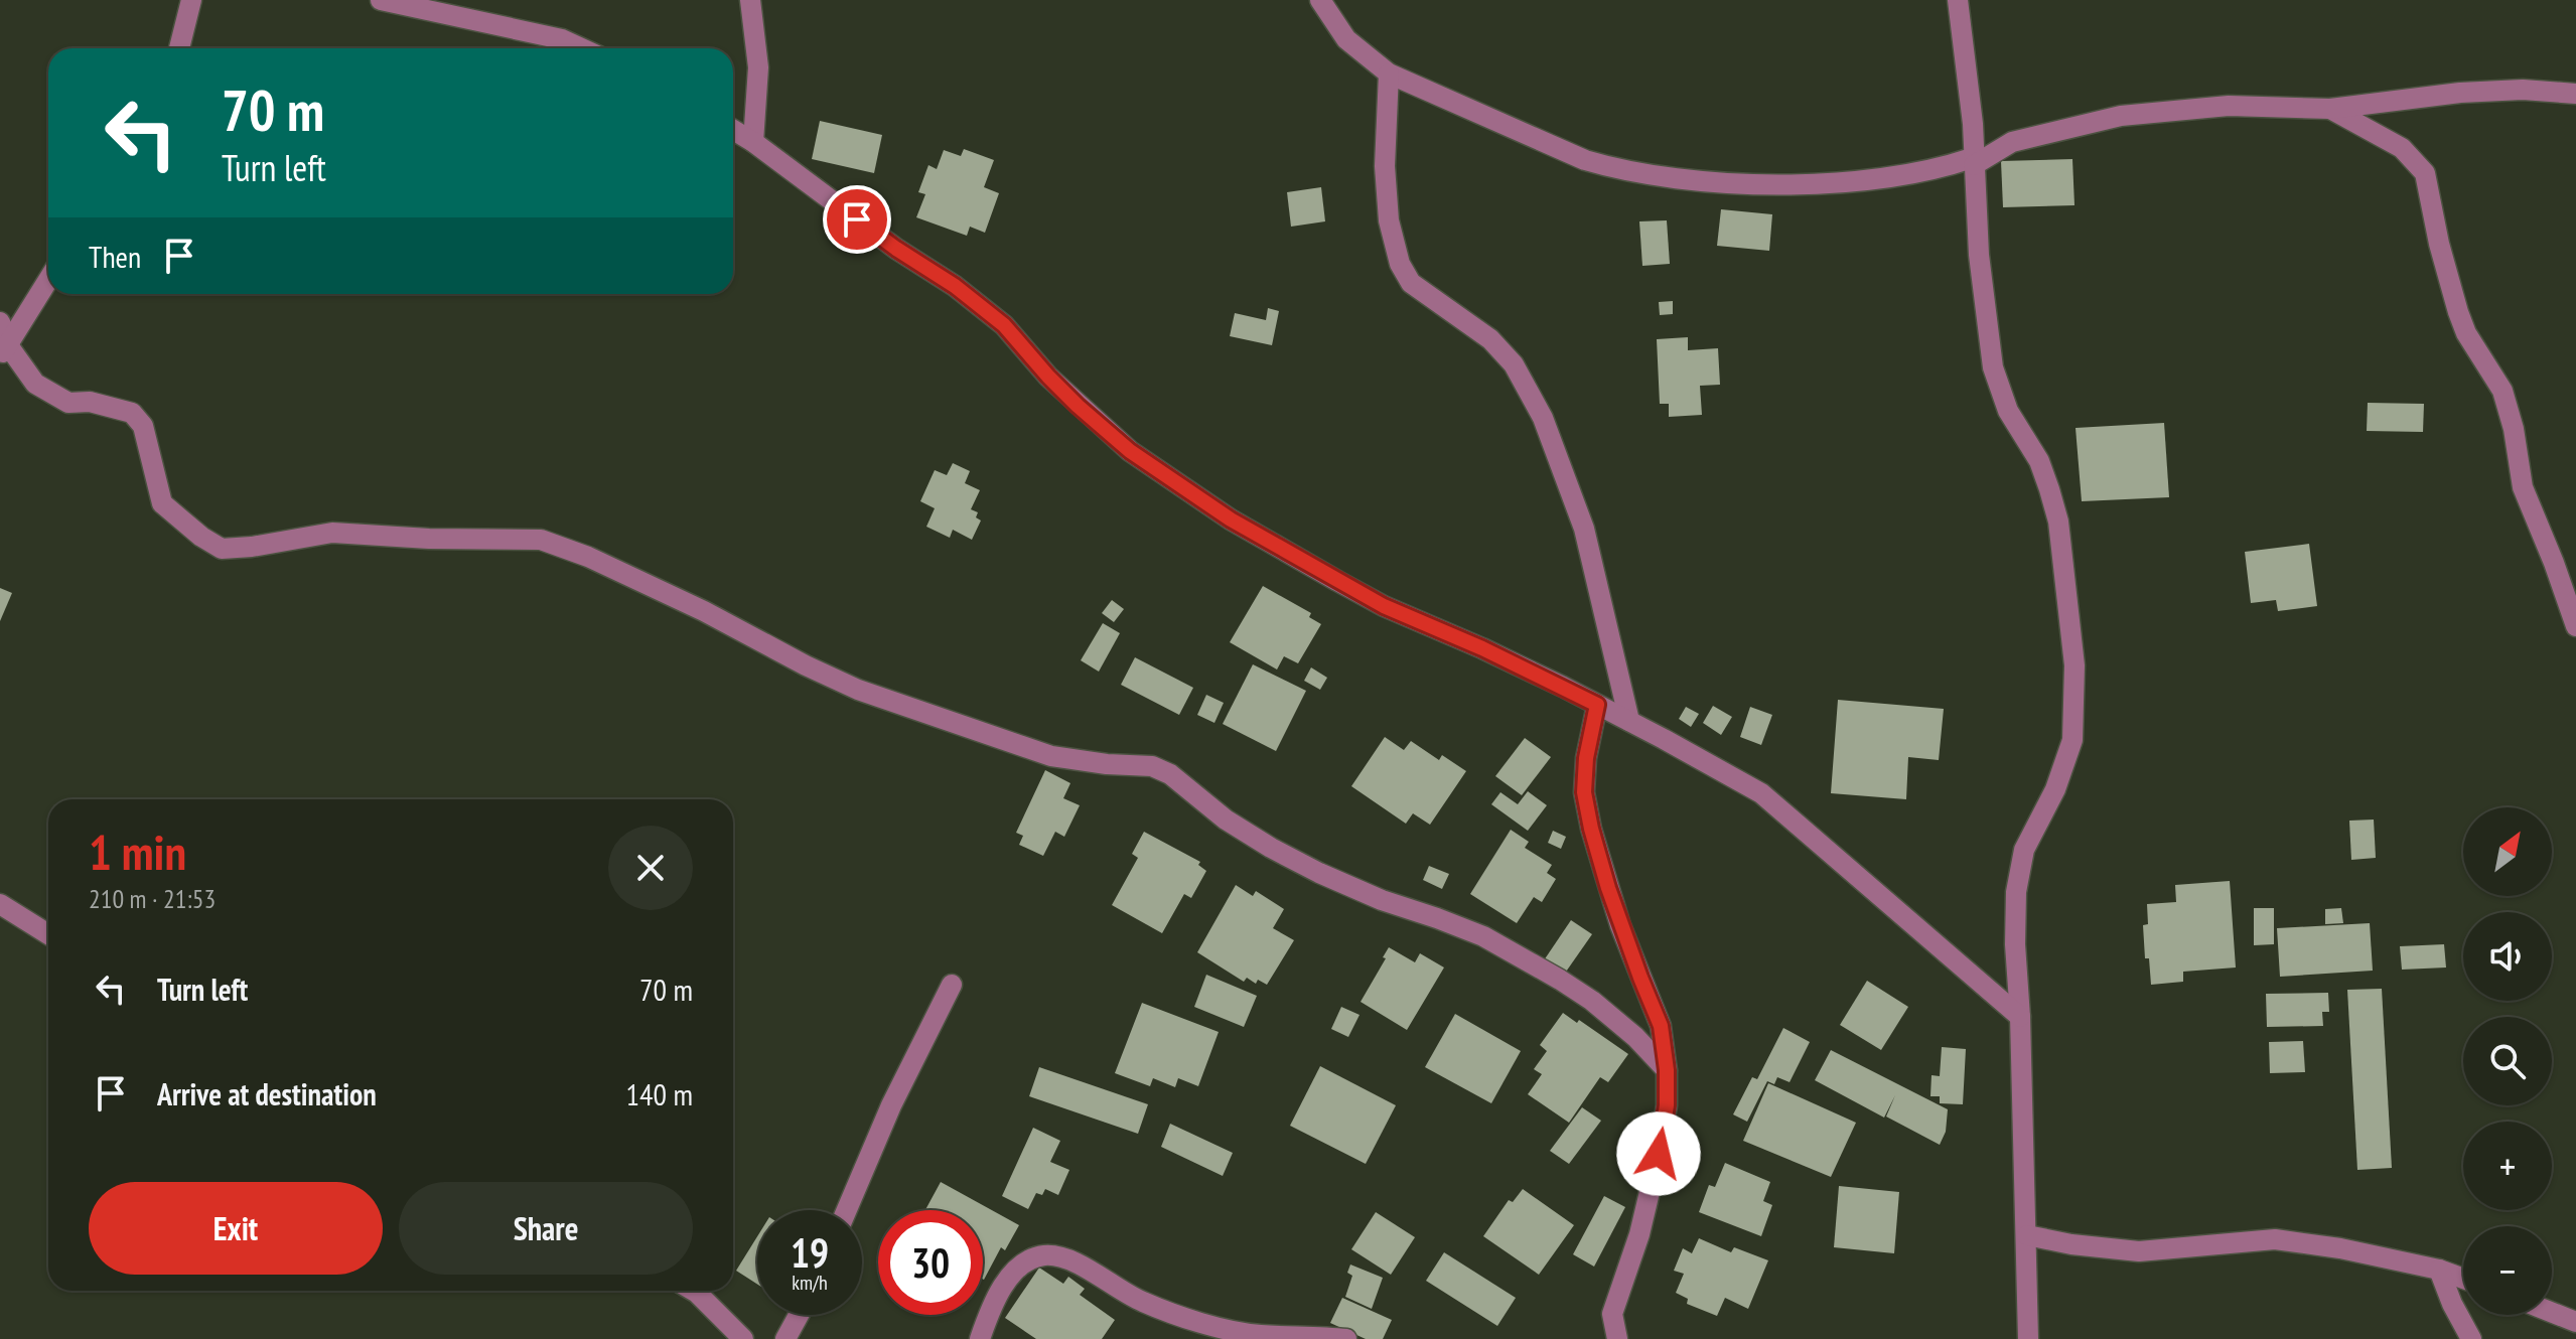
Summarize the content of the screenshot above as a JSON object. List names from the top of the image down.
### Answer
{
  "north": "top right",
  "page": {
    "turn": ["70 m", "Turn left"],
    "then": "Then",
    "heading": ["1 min", "210 m · 21:53"],
    "map_buttons": ["+", "−"],
    "list": [
      {
        "name": "Turn left",
        "value": "70 m"
      },
      {
        "name": "Arrive at destination",
        "value": "140 m"
      }
    ],
    "buttons": ["Exit", "Share"],
    "speed": "19 km/h",
    "limit": "30"
  }
}
